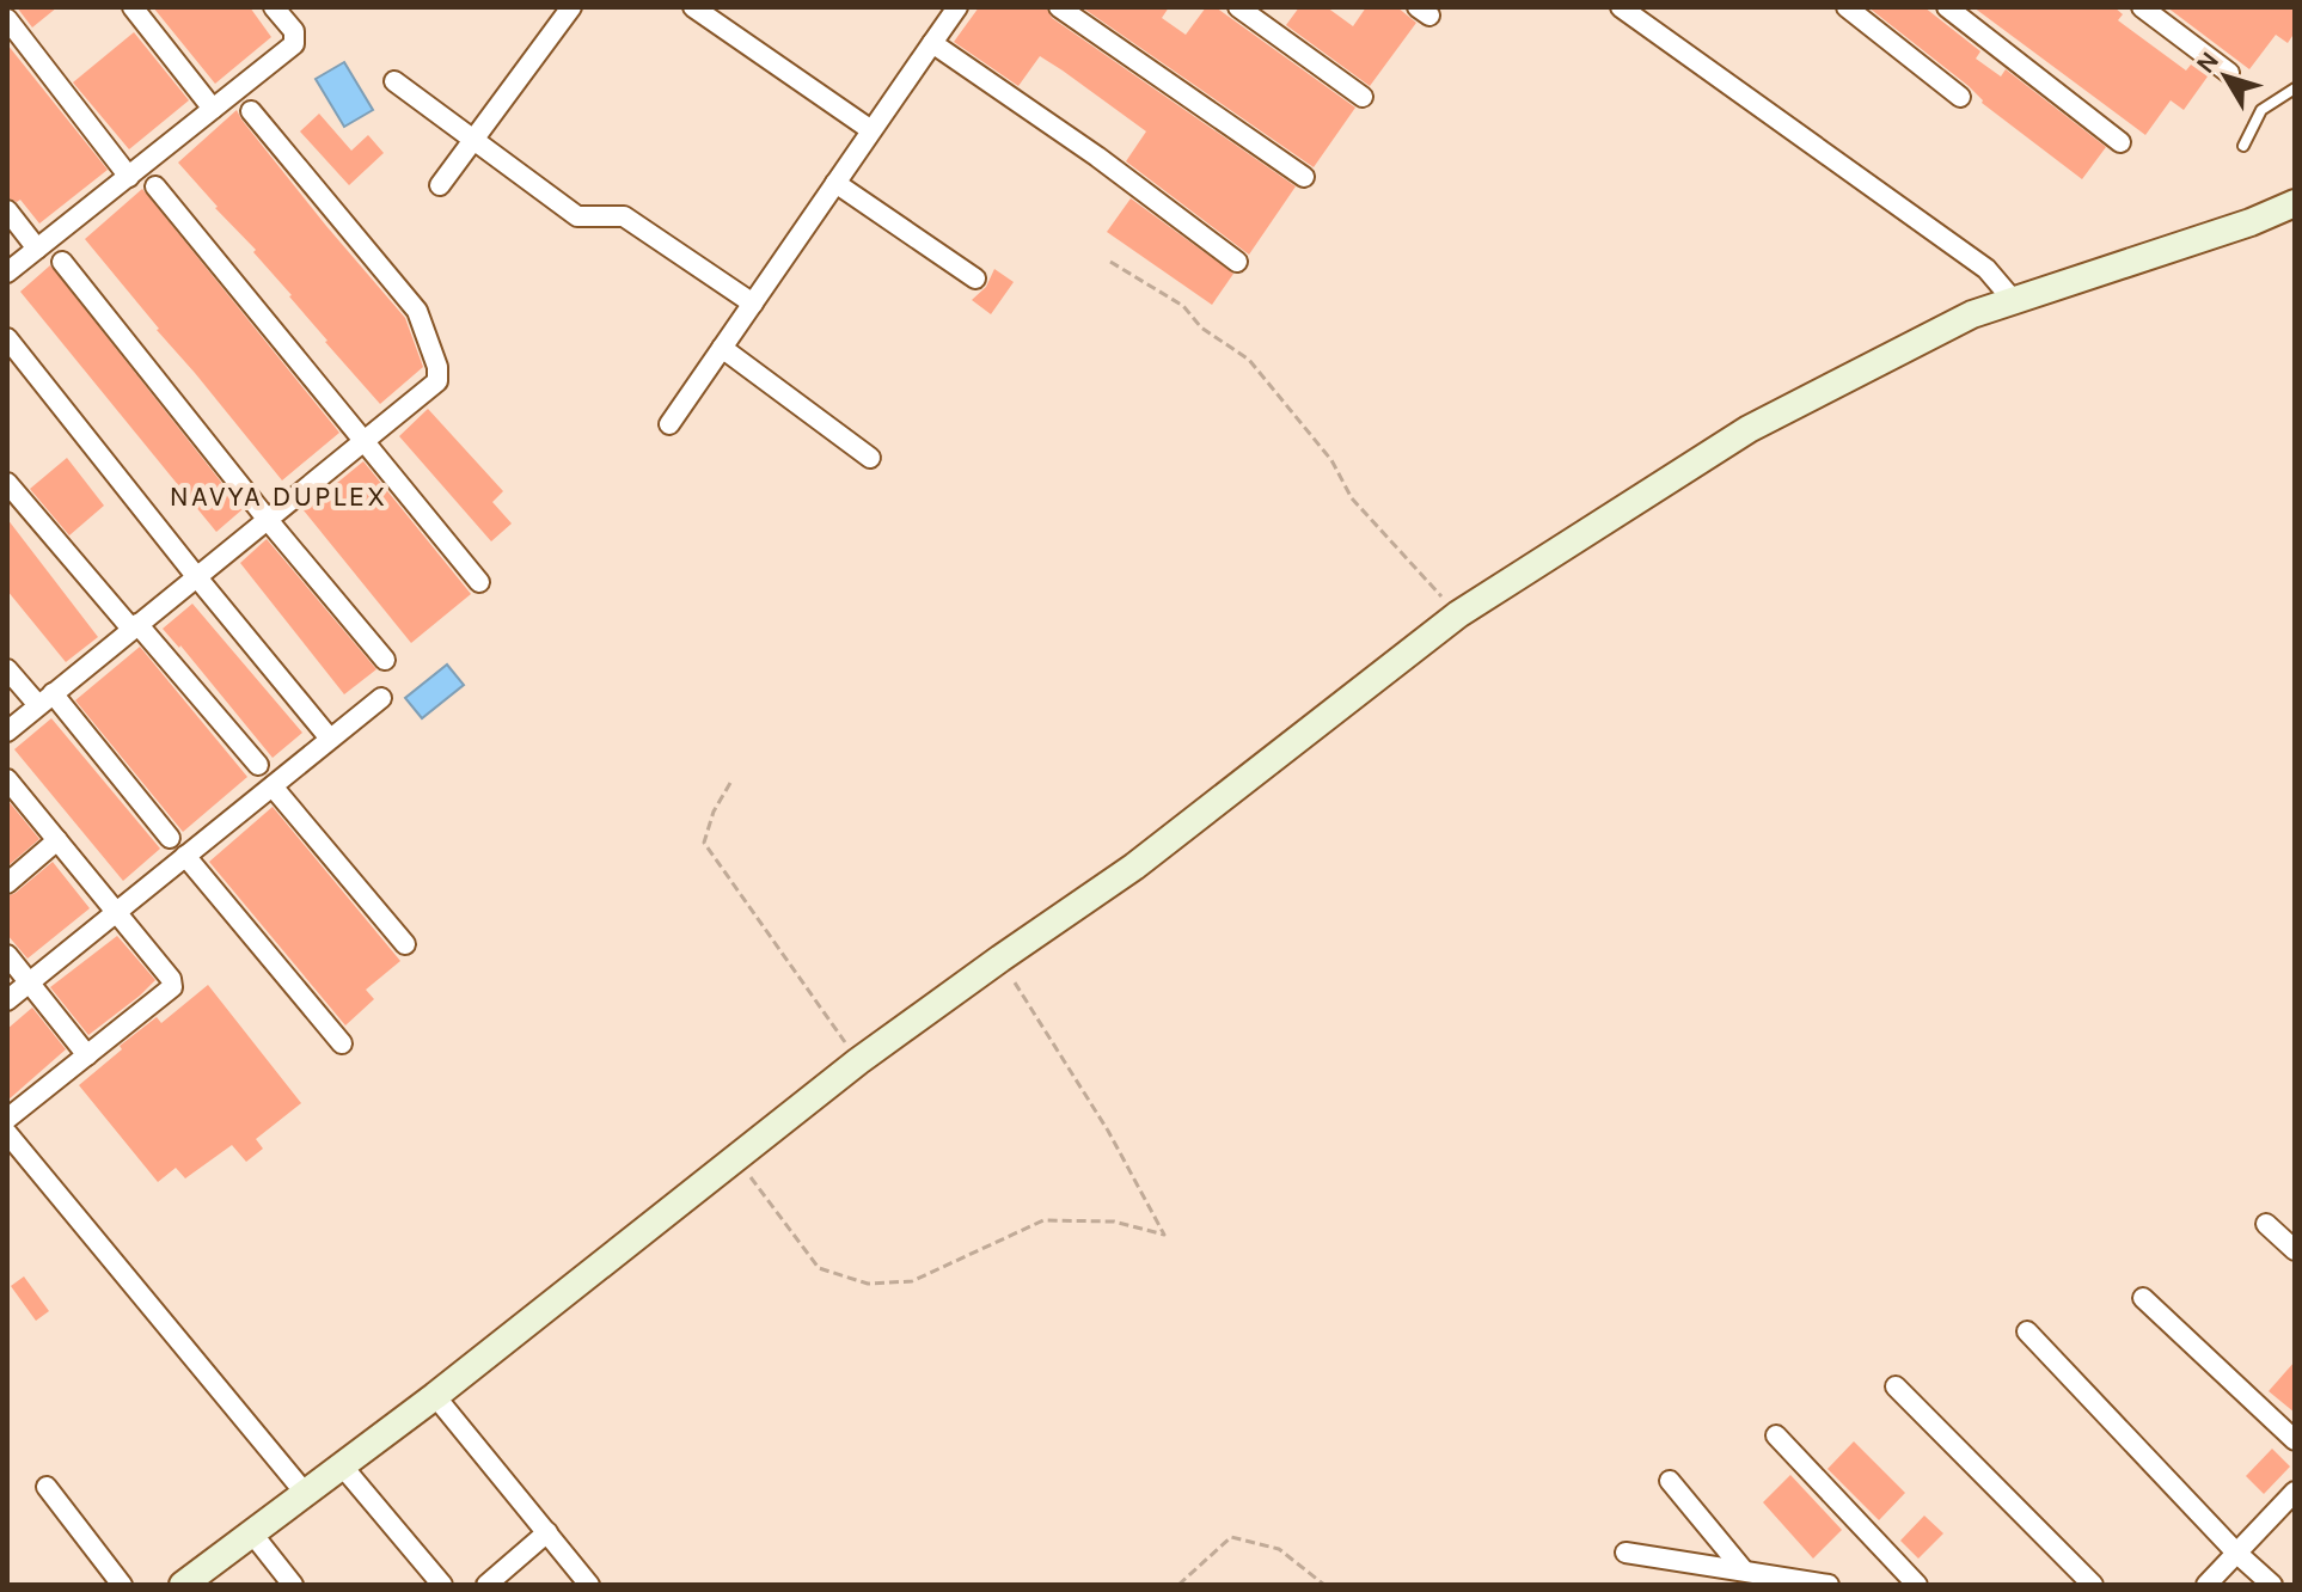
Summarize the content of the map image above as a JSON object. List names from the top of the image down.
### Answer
{
  "districts": ["NAVYA DUPLEX"],
  "north": "top left"
}
